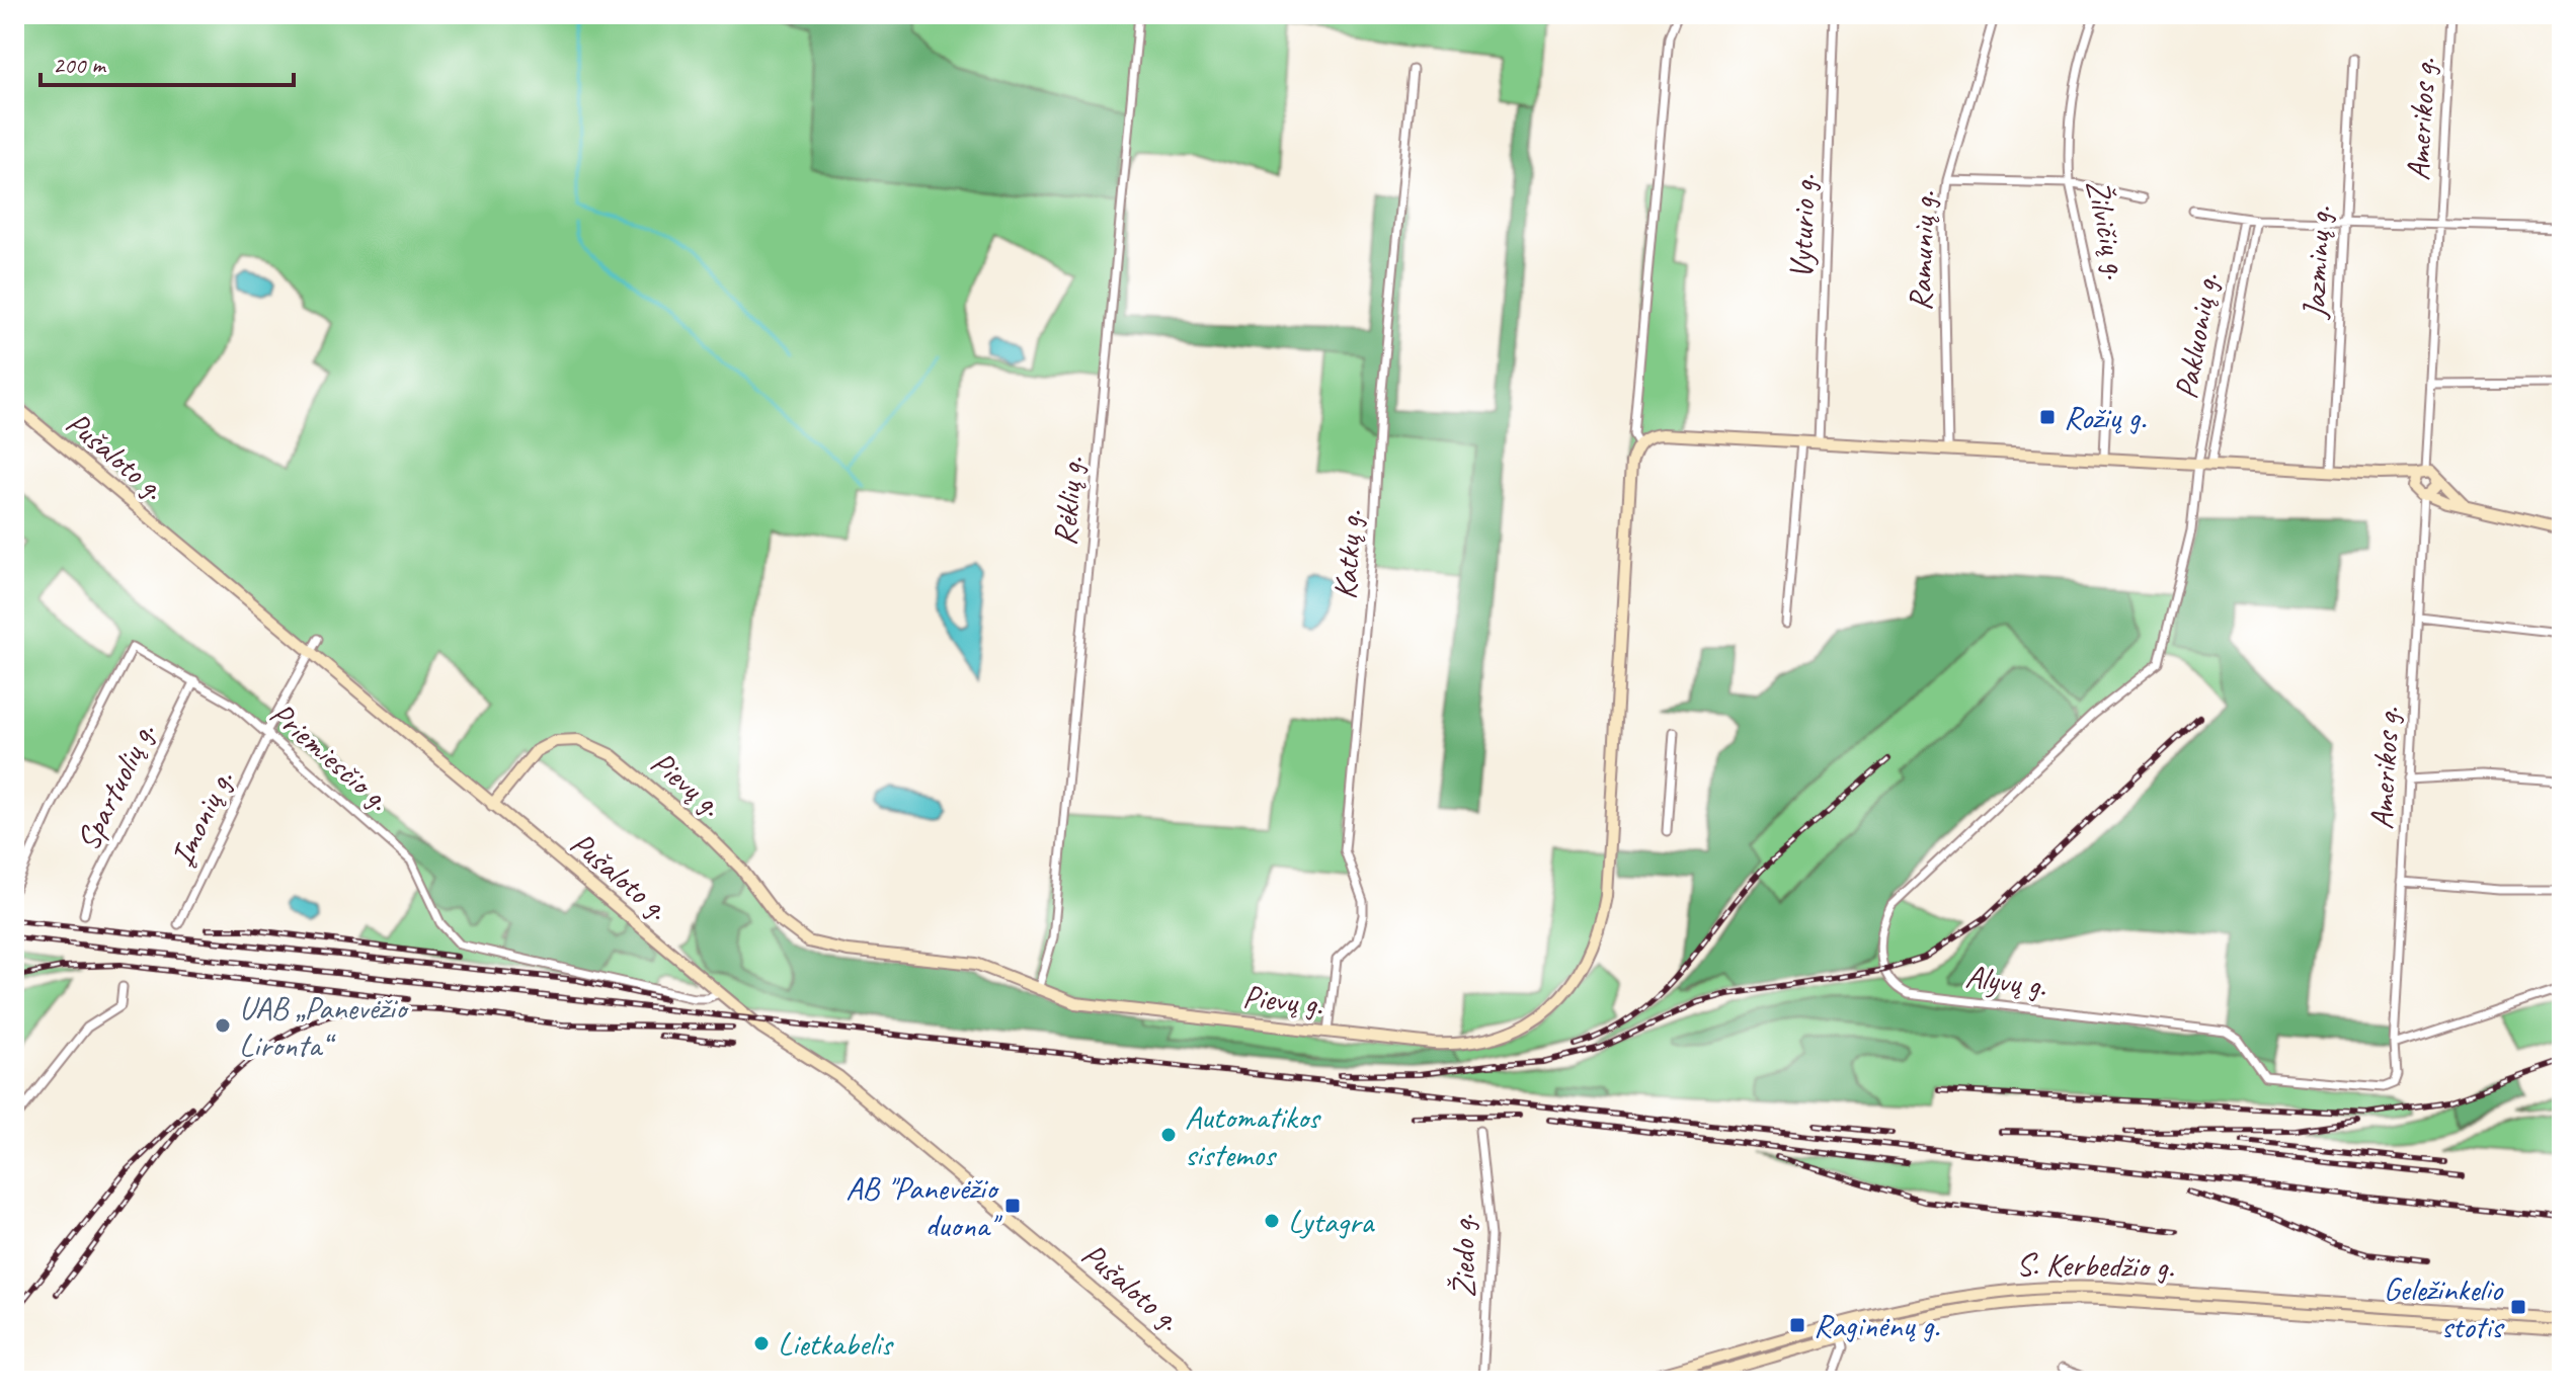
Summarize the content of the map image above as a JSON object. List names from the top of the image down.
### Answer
{
  "streets": {
    "main road": ["Pušaloto g.", "Pievų g.", "S. Kerbedžio g."],
    "street": [
      "Amerikos g.",
      "Vyturio g.",
      "Žilvičių g.",
      "Ramunių g.",
      "Jazminų g.",
      "Pakluonių g.",
      "Rėklių g.",
      "Katkų g.",
      "Priemiesčio g.",
      "Spartuolių g.",
      "Įmonių g.",
      "Alyvų g.",
      "Žiedo g."
    ]
  },
  "crossings": [
    ["Amerikos g.", "Alyvų g."],
    ["Pakluonių g.", "Alyvų g."],
    ["Pušaloto g.", "Priemiesčio g."],
    ["Pušaloto g.", "Pievų g."],
    ["Pušaloto g.", "Įmonių g."],
    ["Rėklių g.", "Pievų g."],
    ["Katkų g.", "Pievų g."],
    ["Priemiesčio g.", "Spartuolių g."],
    ["Priemiesčio g.", "Įmonių g."]
  ],
  "places": {
    "transit": [
      "Rožių g.",
      "AB \"Panevėžio duona\"",
      "Geležinkelio stotis",
      "Raginėnų g."
    ],
    "other": [
      "UAB „Panevėžio Lironta“",
      "Automatikos sistemos",
      "Lytagra",
      "Lietkabelis"
    ]
  },
  "scale_bar": "200 m"
}
